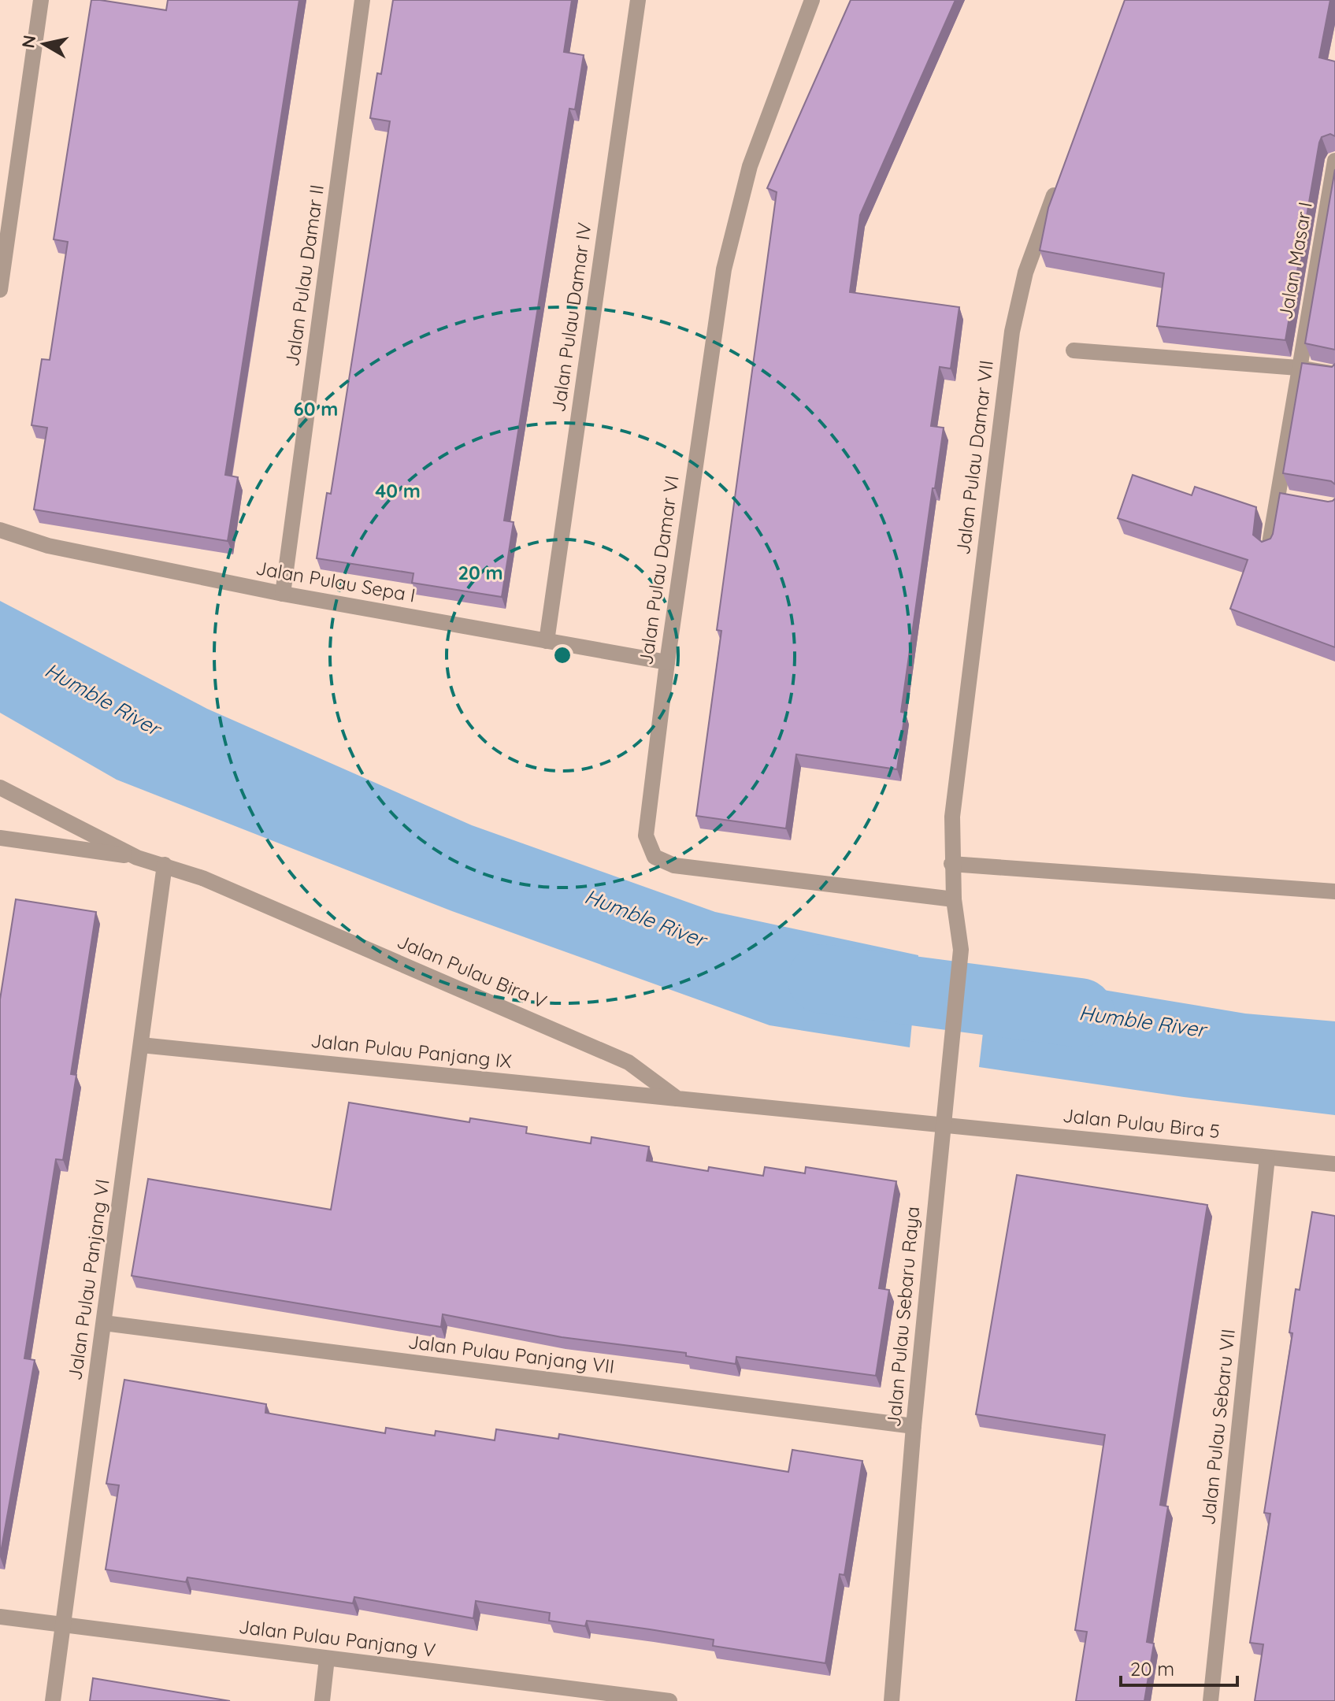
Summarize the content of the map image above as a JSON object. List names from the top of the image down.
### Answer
{
  "streets": {
    "street": [
      "Jalan Masar I",
      "Jalan Pulau Damar II",
      "Jalan Pulau Damar IV",
      "Jalan Pulau Damar VII",
      "Jalan Pulau Damar VI",
      "Jalan Pulau Sepa I",
      "Jalan Pulau Bira V",
      "Jalan Pulau Panjang IX",
      "Jalan Pulau Bira 5",
      "Jalan Pulau Panjang VI",
      "Jalan Pulau Sebaru Raya",
      "Jalan Pulau Panjang VII",
      "Jalan Pulau Sebaru VII",
      "Jalan Pulau Panjang V"
    ]
  },
  "crossings": [
    ["Jalan Pulau Damar II", "Jalan Pulau Sepa I"],
    ["Jalan Pulau Damar IV", "Jalan Pulau Sepa I"],
    ["Jalan Pulau Damar VII", "Jalan Pulau Damar VI"],
    ["Jalan Pulau Damar VII", "Jalan Pulau Sebaru Raya"],
    ["Jalan Pulau Damar VI", "Jalan Pulau Sepa I"],
    ["Jalan Pulau Bira V", "Jalan Pulau Panjang IX"],
    ["Jalan Pulau Bira V", "Jalan Pulau Panjang VI"],
    ["Jalan Pulau Panjang IX", "Jalan Pulau Panjang VI"],
    ["Jalan Pulau Bira 5", "Jalan Pulau Sebaru Raya"],
    ["Jalan Pulau Bira 5", "Jalan Pulau Sebaru VII"],
    ["Jalan Pulau Panjang VI", "Jalan Pulau Panjang VII"],
    ["Jalan Pulau Panjang VI", "Jalan Pulau Panjang V"],
    ["Jalan Pulau Sebaru Raya", "Jalan Pulau Panjang VII"]
  ],
  "water": ["Humble River"],
  "scale_bar": "20 m",
  "north": "left",
  "rings": ["60 m", "40 m", "20 m"]
}
